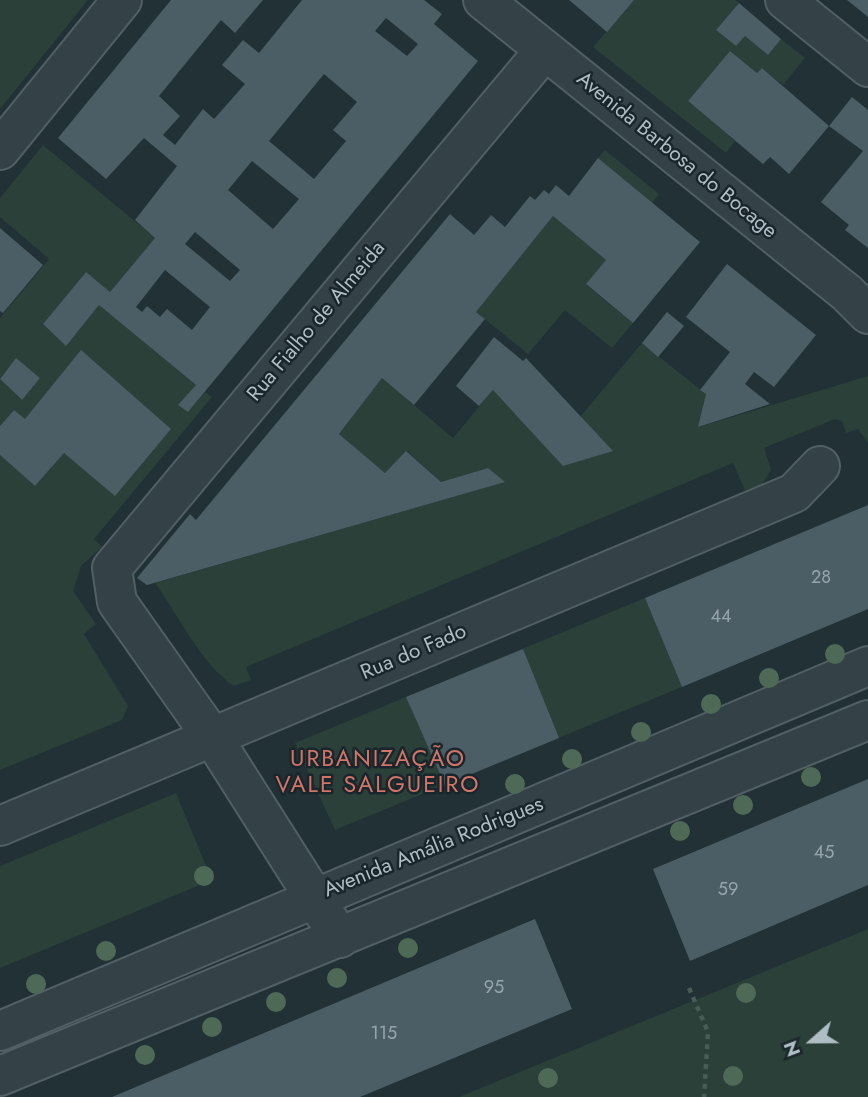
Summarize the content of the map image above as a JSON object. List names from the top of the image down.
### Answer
{
  "streets": {
    "street": [
      "Avenida Barbosa do Bocage",
      "Rua Fialho de Almeida",
      "Rua do Fado",
      "Avenida Amália Rodrigues"
    ]
  },
  "crossings": [
    ["Avenida Barbosa do Bocage", "Rua Fialho de Almeida"],
    ["Rua Fialho de Almeida", "Rua do Fado"]
  ],
  "districts": ["URBANIZAÇÃO VALE SALGUEIRO"],
  "house_numbers": [
    "28",
    "44",
    "45",
    "59",
    "95",
    "115"
  ],
  "north": "left"
}
